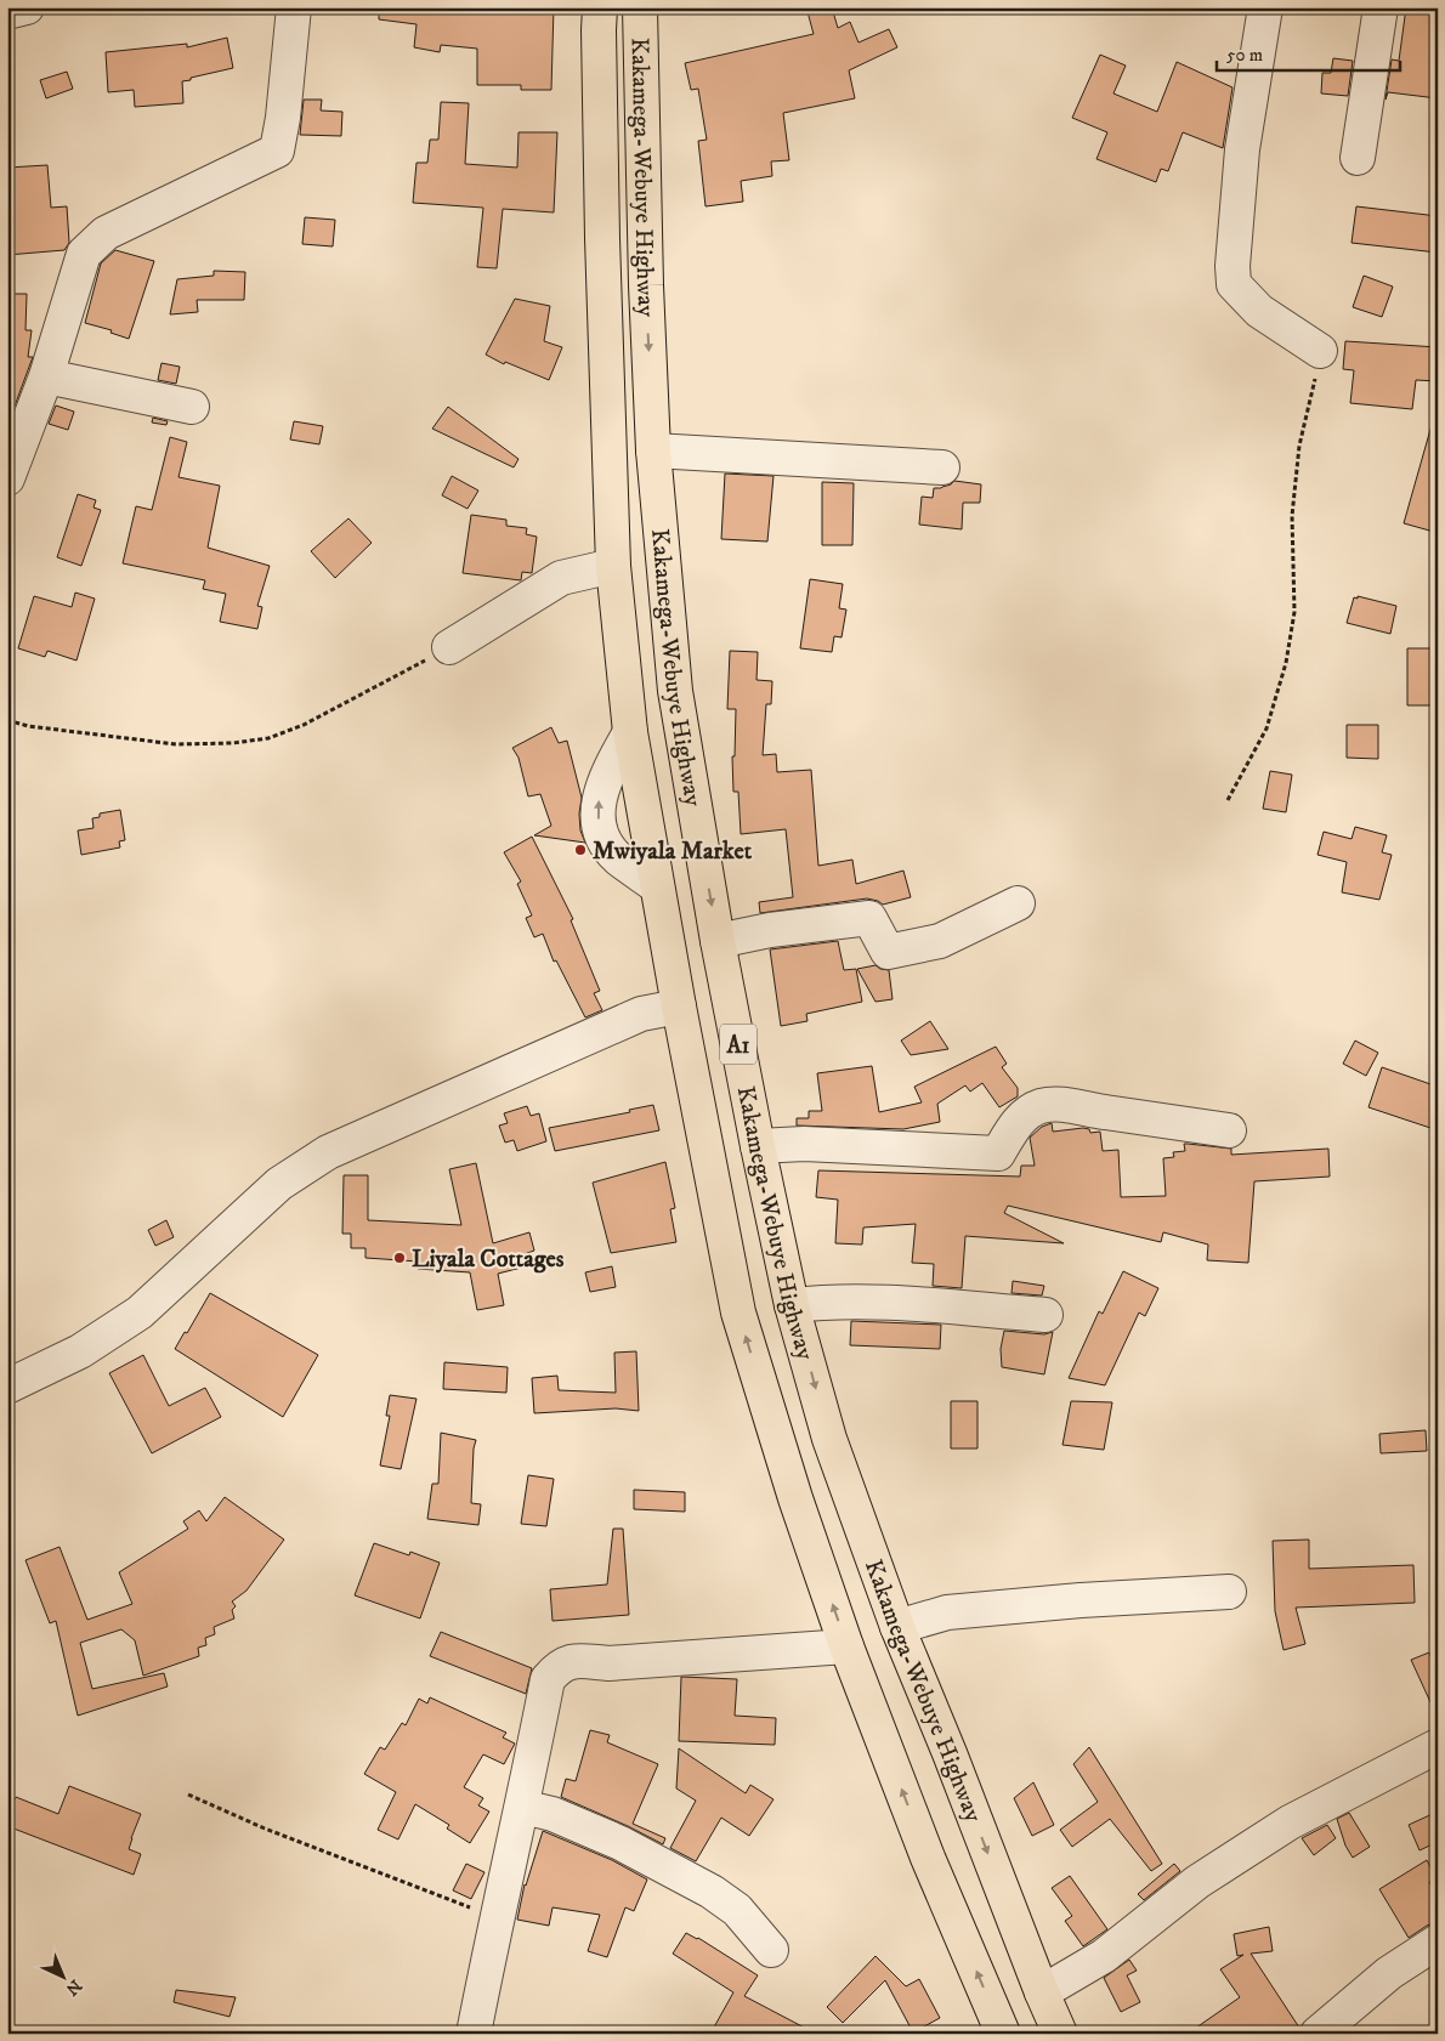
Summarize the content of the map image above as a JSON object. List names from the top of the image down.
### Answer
{
  "streets": {
    "highway": ["Kakamega-Webuye Highway", "A1"]
  },
  "places": ["Mwiyala Market", "Liyala Cottages"],
  "scale_bar": "50 m",
  "north": "bottom right"
}
